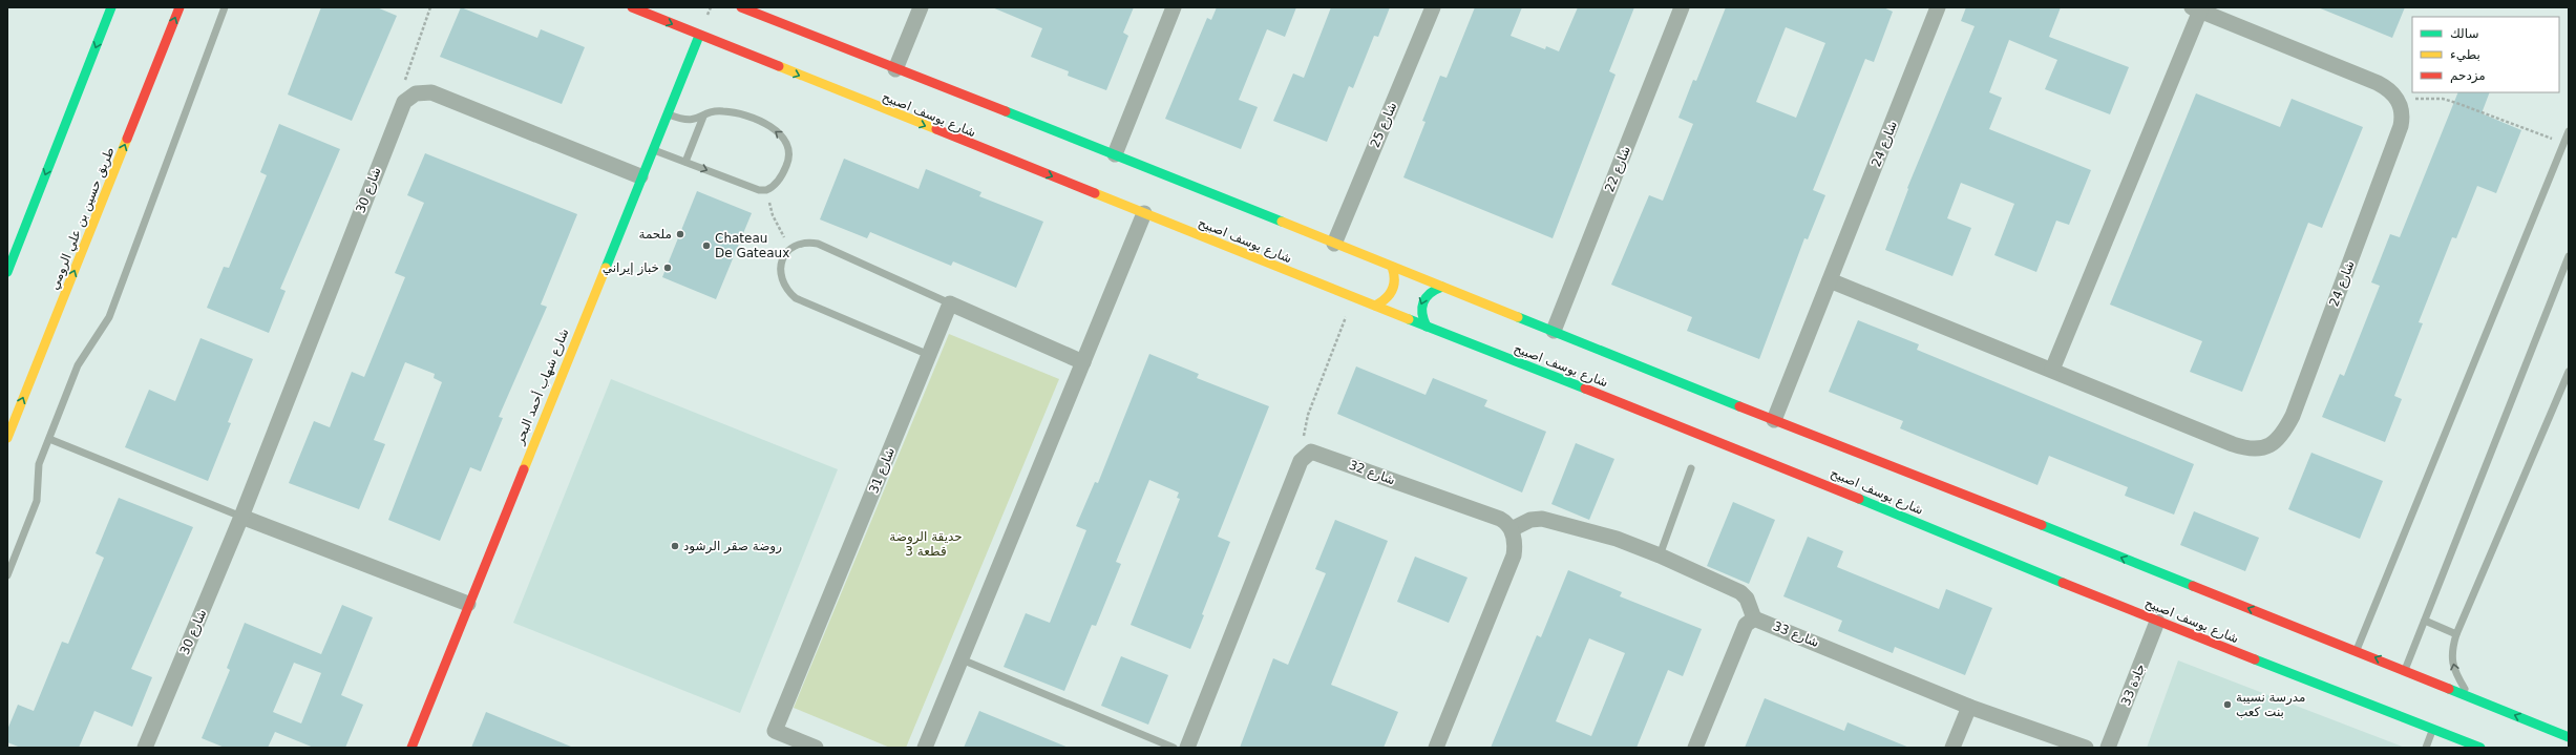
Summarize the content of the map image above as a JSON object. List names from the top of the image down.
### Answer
{
  "streets": {
    "main road": ["شارع يوسف اصبيح", "طريق حسين بن علي الرومي", "شارع شهاب أحمد البحر"],
    "street": [
      "شارع 25",
      "شارع 24",
      "شارع 22",
      "شارع 30",
      "شارع 31",
      "شارع 32",
      "شارع 33",
      "جادة 33"
    ]
  },
  "crossings": [
    ["شارع يوسف اصبيح", "شارع شهاب أحمد البحر"],
    ["شارع يوسف اصبيح", "جادة 33"]
  ],
  "parks": ["حديقة الروضة قطعة 3"],
  "places": [
    "ملحمة",
    "Chateau De Gateaux",
    "خباز إيراني",
    "روضة صقر الرشود",
    "مدرسة نسيبة بنت كعب"
  ],
  "legend": ["سالك", "بطيء", "مزدحم"]
}
